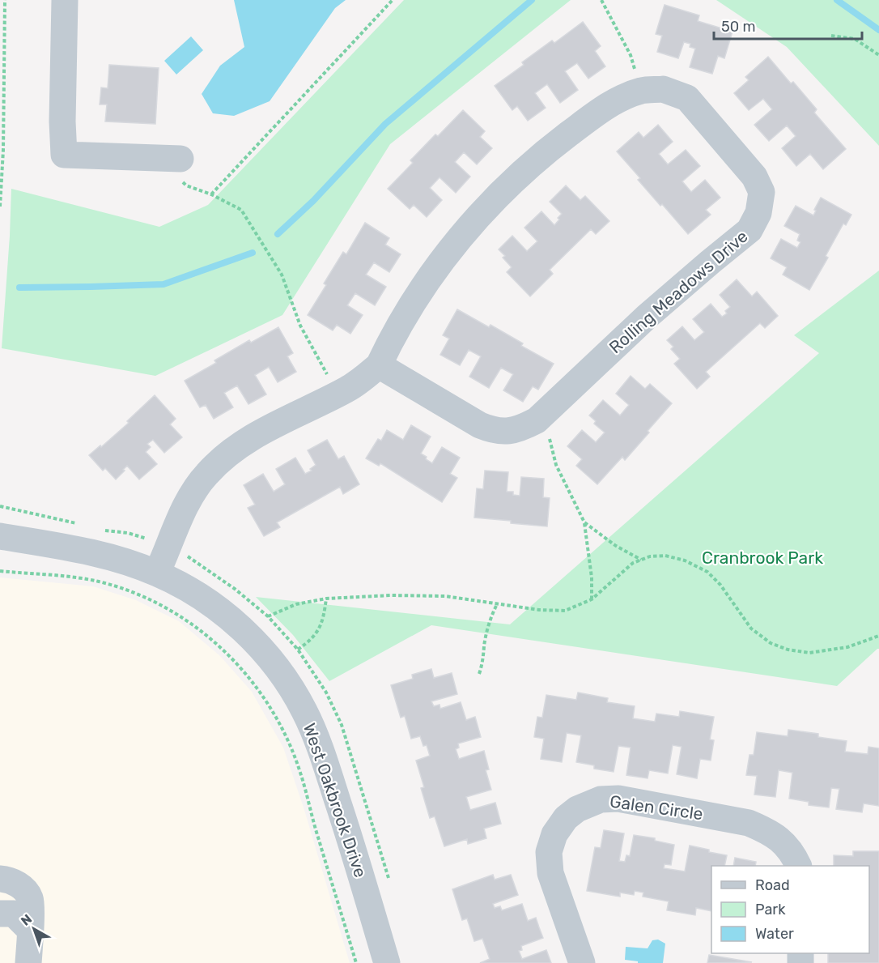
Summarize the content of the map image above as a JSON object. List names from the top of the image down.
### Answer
{
  "streets": {
    "street": ["Rolling Meadows Drive", "West Oakbrook Drive", "Galen Circle"]
  },
  "crossings": [
    ["Rolling Meadows Drive", "West Oakbrook Drive"]
  ],
  "parks": ["Cranbrook Park"],
  "legend": ["Road", "Park", "Water"],
  "scale_bar": "50 m",
  "north": "top left"
}
